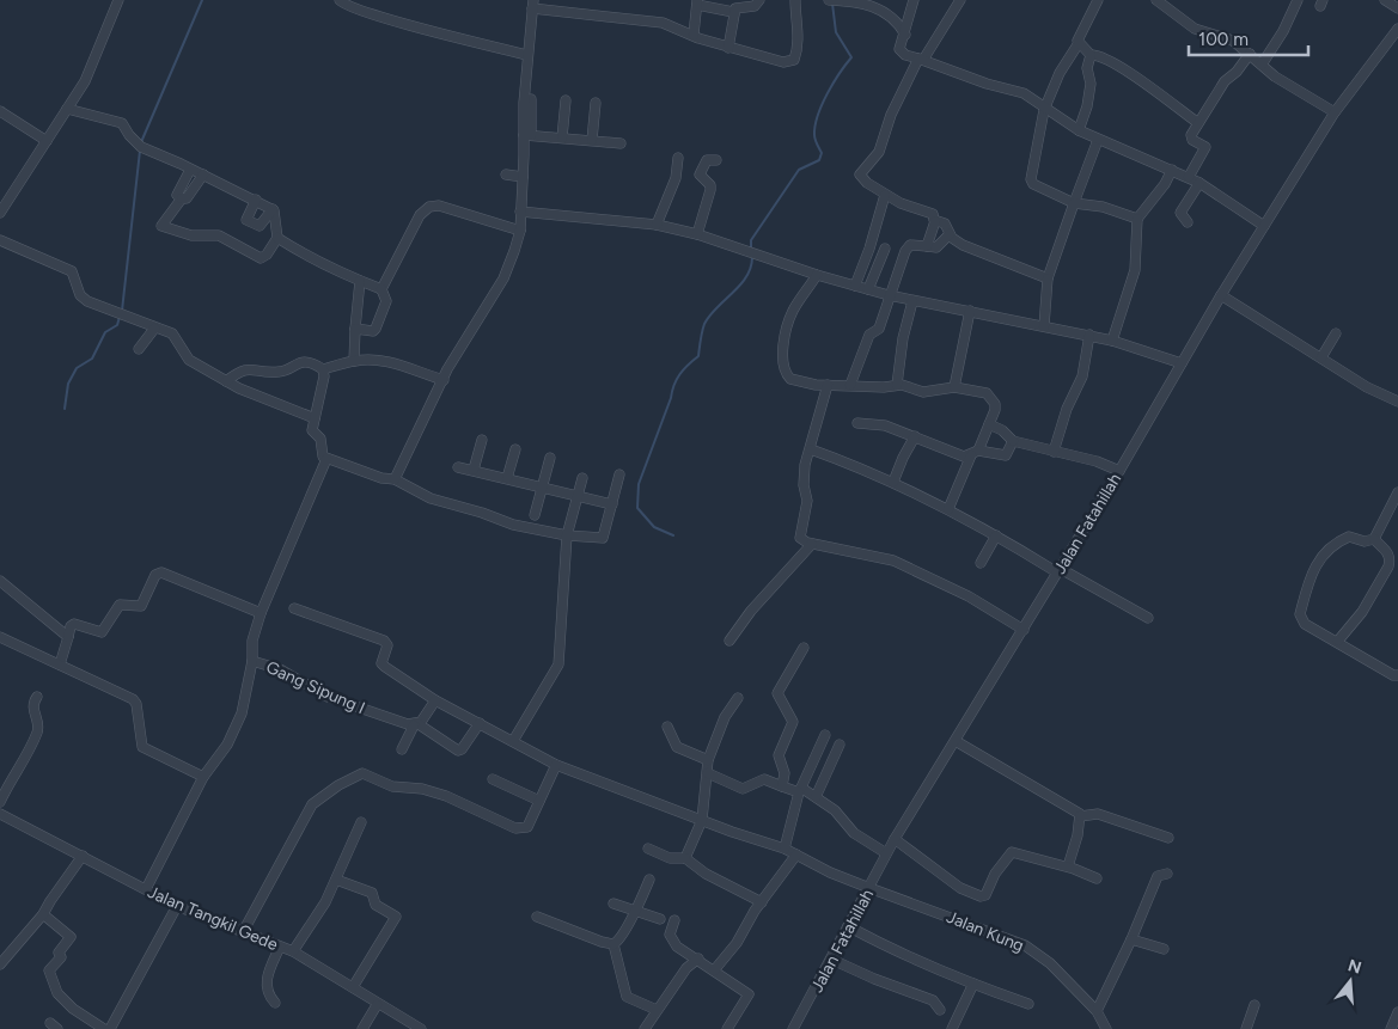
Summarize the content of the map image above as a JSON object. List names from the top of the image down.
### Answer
{
  "streets": {
    "street": [
      "Jalan Fatahillah",
      "Gang Sipung I",
      "Jalan Tangkil Gede",
      "Jalan Kung"
    ]
  },
  "crossings": [
    ["Jalan Fatahillah", "Jalan Kung"],
    ["Gang Sipung I", "Jalan Kung"]
  ],
  "scale_bar": "100 m",
  "north": "top"
}
